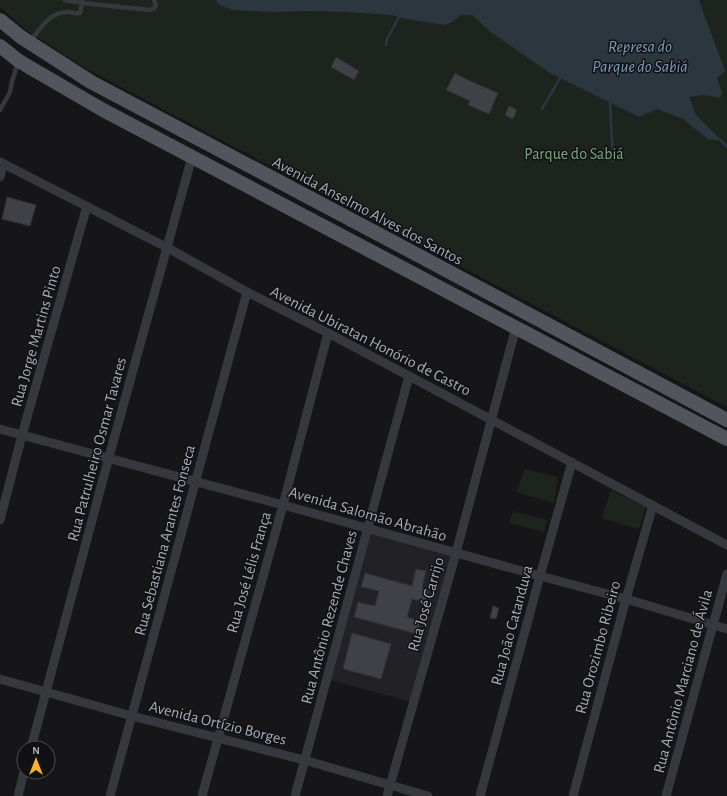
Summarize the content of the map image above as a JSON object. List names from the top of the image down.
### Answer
{
  "streets": {
    "main road": ["Avenida Anselmo Alves dos Santos"],
    "street": [
      "Rua Jorge Martins Pinto",
      "Avenida Ubiratan Honório de Castro",
      "Rua Patrulheiro Osmar Tavares",
      "Avenida Salomão Abrahão",
      "Rua Sebastiana Arantes Fonseca",
      "Rua José Lélis França",
      "Rua José Carrijo",
      "Rua Antônio Rezende Chaves",
      "Rua João Catanduva",
      "Rua Orozimbo Ribeiro",
      "Rua Antônio Marciano de Ávila",
      "Avenida Ortízio Borges"
    ]
  },
  "crossings": [
    ["Rua Jorge Martins Pinto", "Avenida Ubiratan Honório de Castro"],
    ["Rua Jorge Martins Pinto", "Avenida Salomão Abrahão"],
    ["Avenida Ubiratan Honório de Castro", "Rua Patrulheiro Osmar Tavares"],
    ["Avenida Ubiratan Honório de Castro", "Rua Sebastiana Arantes Fonseca"],
    ["Avenida Ubiratan Honório de Castro", "Rua José Lélis França"],
    ["Avenida Ubiratan Honório de Castro", "Rua José Carrijo"],
    ["Avenida Ubiratan Honório de Castro", "Rua Antônio Rezende Chaves"],
    ["Avenida Ubiratan Honório de Castro", "Rua João Catanduva"],
    ["Avenida Ubiratan Honório de Castro", "Rua Orozimbo Ribeiro"],
    ["Rua Patrulheiro Osmar Tavares", "Avenida Salomão Abrahão"],
    ["Rua Patrulheiro Osmar Tavares", "Avenida Ortízio Borges"],
    ["Avenida Salomão Abrahão", "Rua Sebastiana Arantes Fonseca"],
    ["Avenida Salomão Abrahão", "Rua José Lélis França"],
    ["Avenida Salomão Abrahão", "Rua José Carrijo"],
    ["Avenida Salomão Abrahão", "Rua Antônio Rezende Chaves"],
    ["Avenida Salomão Abrahão", "Rua João Catanduva"],
    ["Avenida Salomão Abrahão", "Rua Orozimbo Ribeiro"],
    ["Avenida Salomão Abrahão", "Rua Antônio Marciano de Ávila"],
    ["Rua Sebastiana Arantes Fonseca", "Avenida Ortízio Borges"],
    ["Rua José Lélis França", "Avenida Ortízio Borges"],
    ["Rua José Carrijo", "Avenida Ortízio Borges"],
    ["Rua Antônio Rezende Chaves", "Avenida Ortízio Borges"]
  ],
  "water": ["Represa do Parque do Sabiá"],
  "parks": ["Parque do Sabiá"],
  "north": "top"
}
